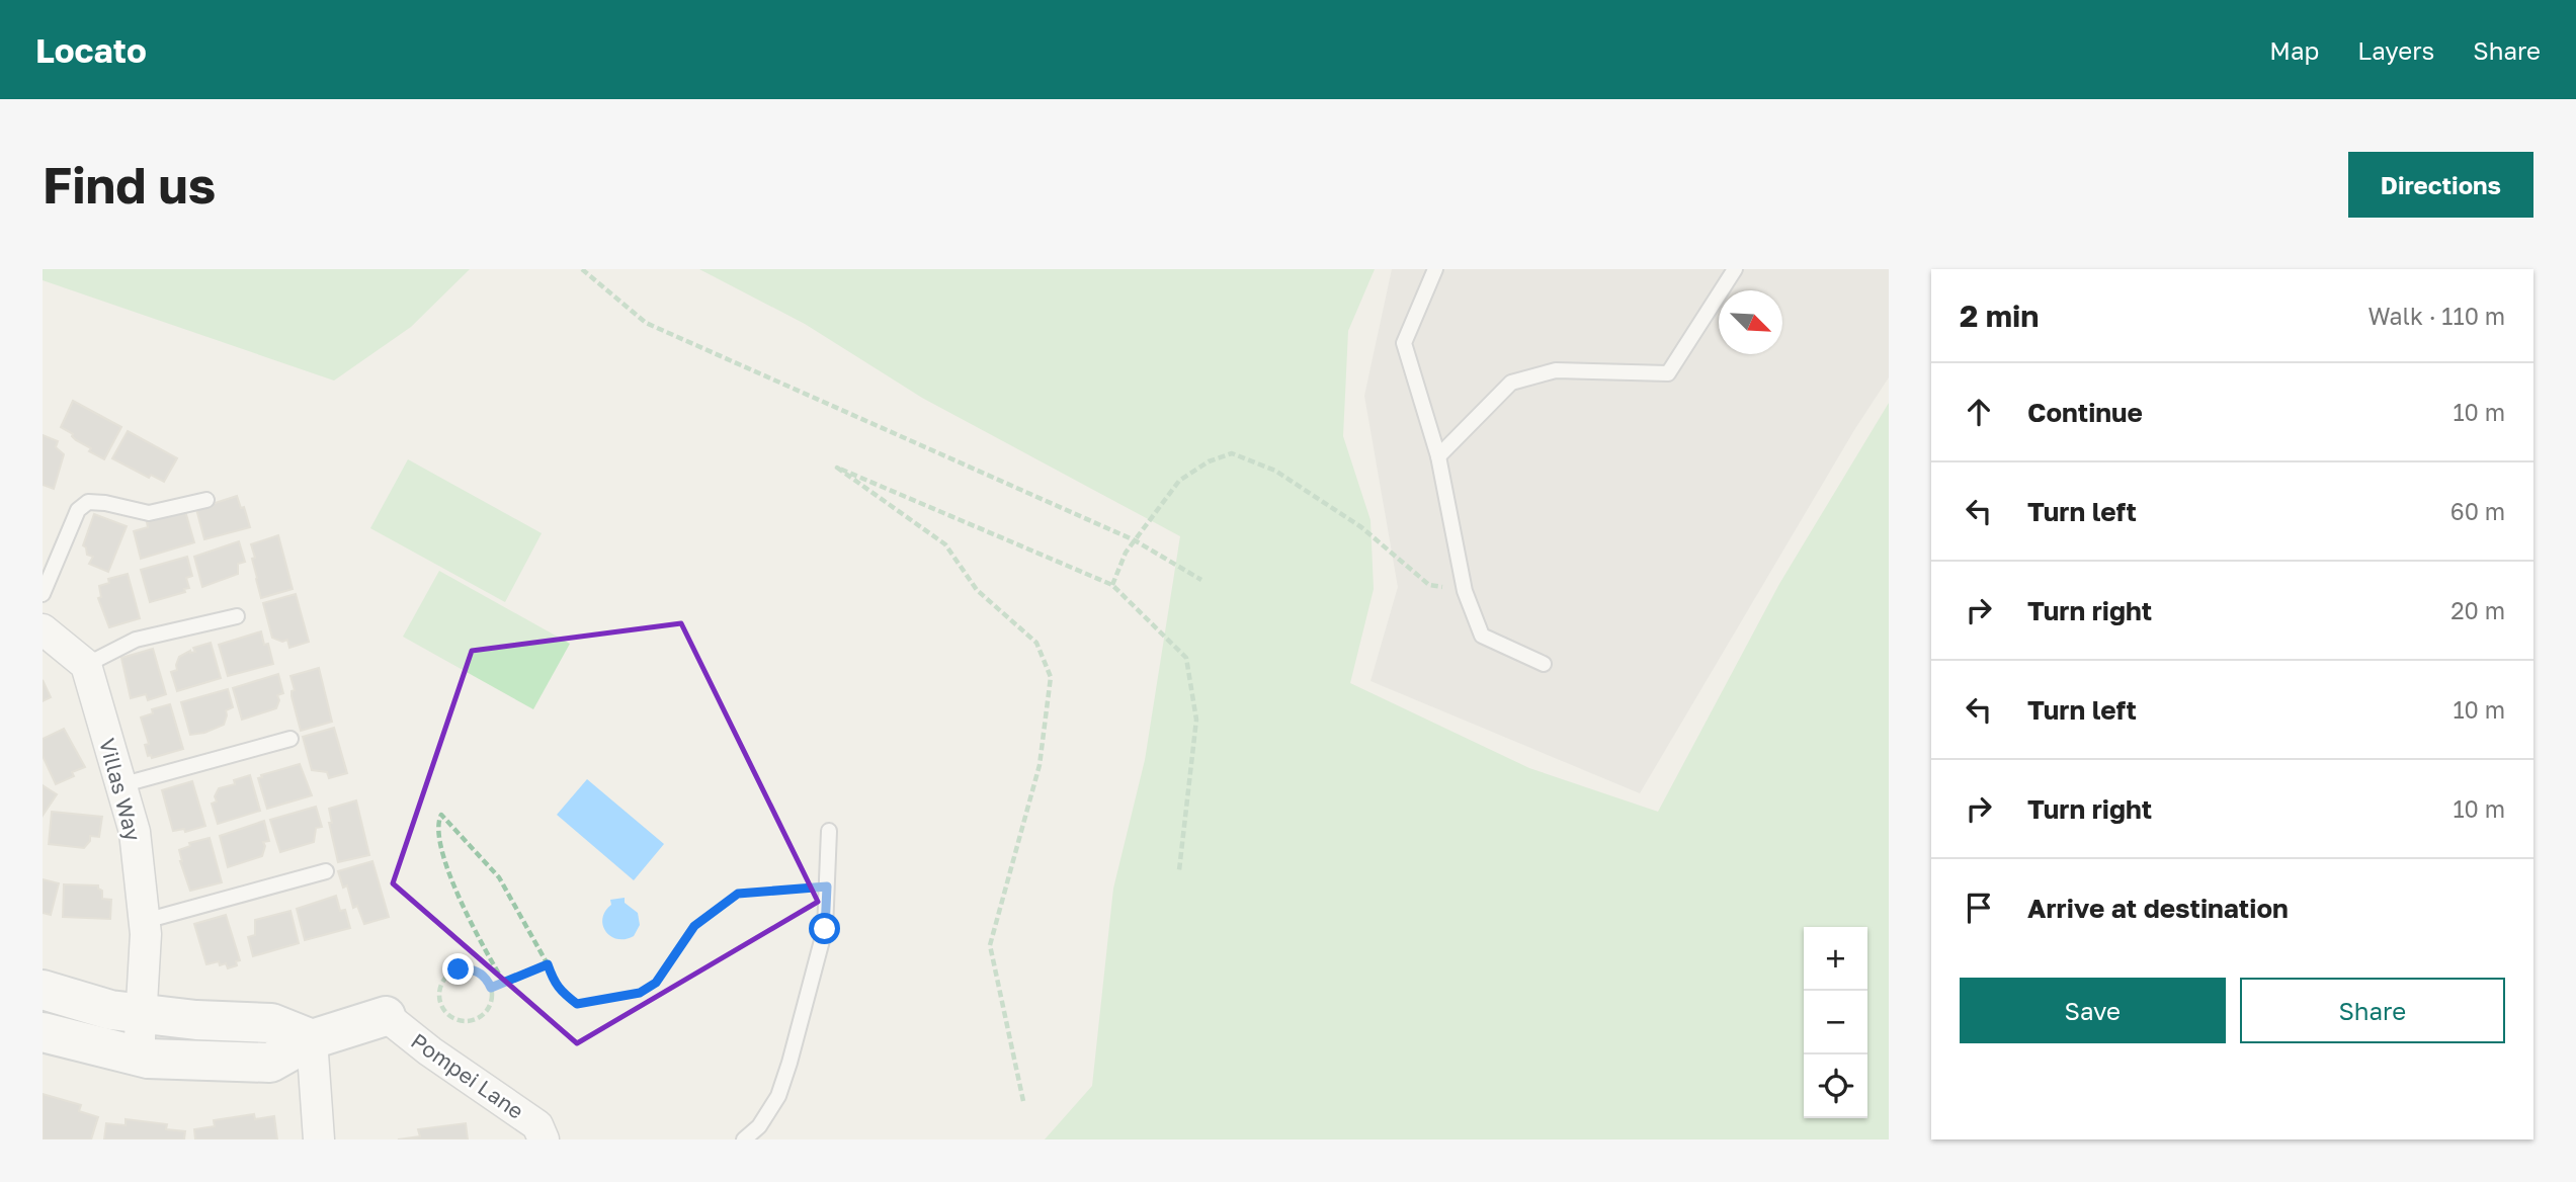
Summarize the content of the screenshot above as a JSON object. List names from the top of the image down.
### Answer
{
  "streets": {
    "street": ["Villas Way", "Pompei Lane"]
  },
  "north": "bottom right",
  "page": {
    "header": "Locato",
    "nav": ["Map", "Layers", "Share"],
    "buttons": [
      "Directions",
      ["Save", "Share"]
    ],
    "title": "Find us",
    "heading": ["2 min", "Walk · 110 m"],
    "list": [
      ["Continue", "10 m"],
      ["Turn left", "60 m"],
      ["Turn right", "20 m"],
      ["Turn left", "10 m"],
      ["Turn right", "10 m"],
      "Arrive at destination"
    ],
    "map_buttons": ["+", "−"]
  }
}
